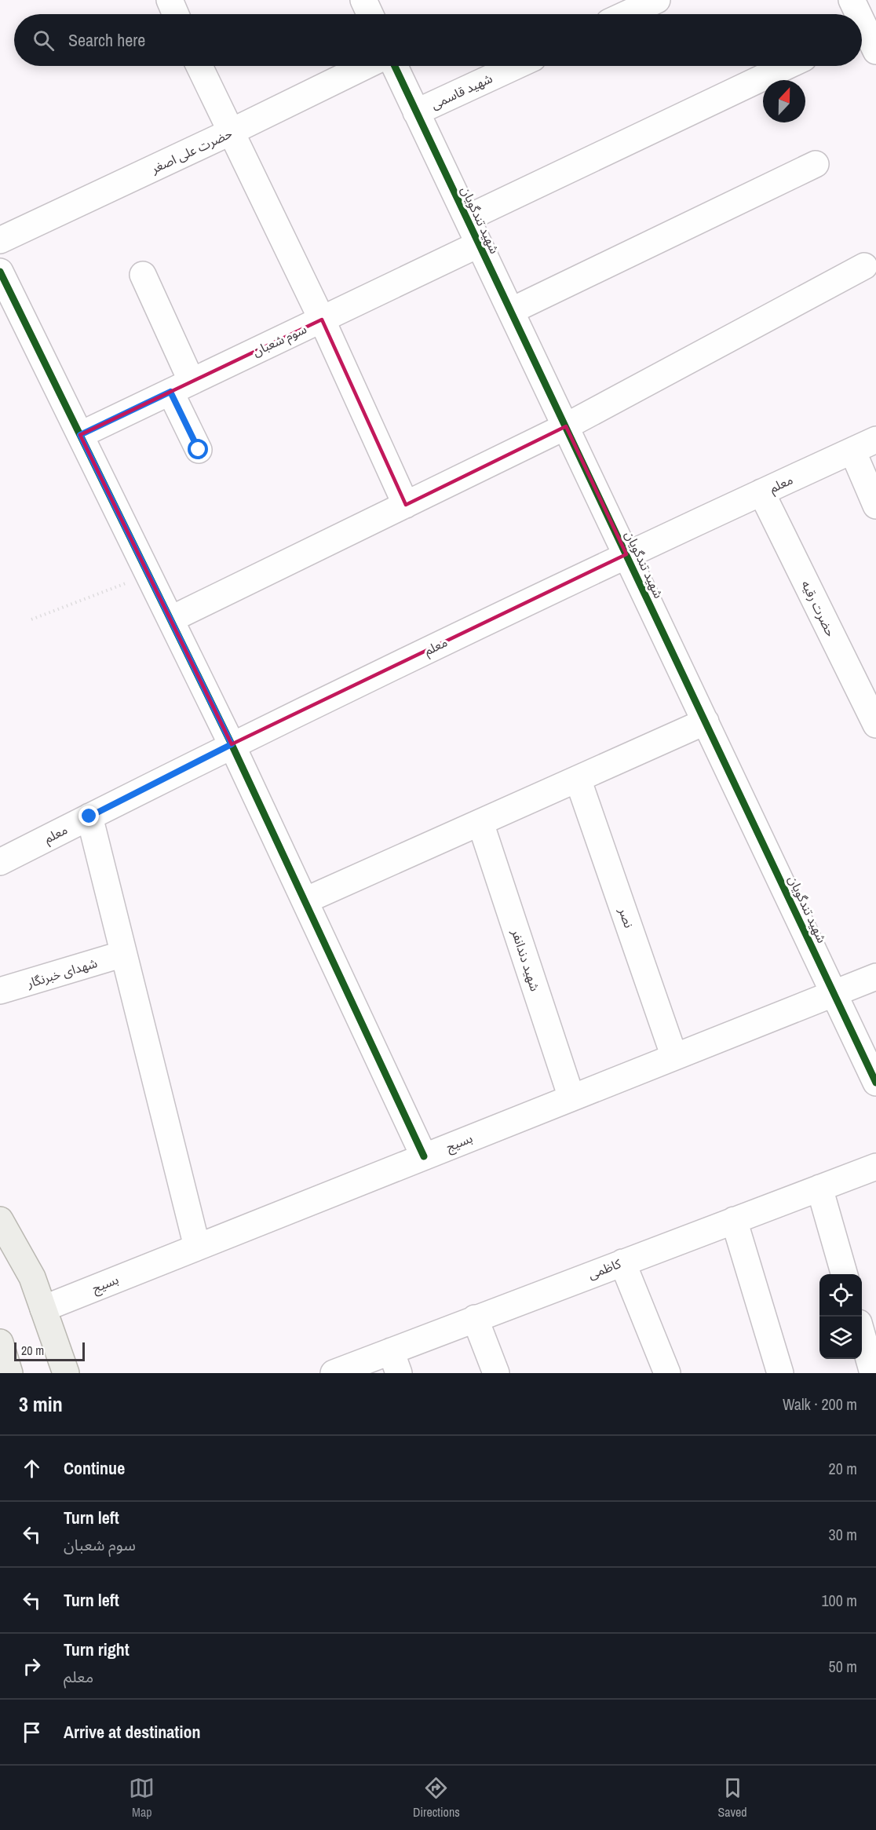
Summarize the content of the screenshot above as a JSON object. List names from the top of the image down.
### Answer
{
  "streets": {
    "street": [
      "شهید قاسمی",
      "حضرت علی اصغر",
      "شهید تندگویان",
      "سوم شعبان",
      "معلم",
      "حضرت رقیه",
      "نصر",
      "شهید دندانفر",
      "شهدای خبرنگار",
      "بسیج",
      "کاظمی"
    ]
  },
  "crossings": [
    ["شهید قاسمی", "شهید تندگویان"],
    ["شهید تندگویان", "سوم شعبان"],
    ["شهید تندگویان", "معلم"],
    ["شهید تندگویان", "بسیج"],
    ["معلم", "حضرت رقیه"],
    ["نصر", "بسیج"],
    ["شهید دندانفر", "بسیج"]
  ],
  "scale_bar": "20 m",
  "north": "top",
  "page": {
    "search": "Search here",
    "scale": "20 m",
    "heading": ["3 min", "Walk · 200 m"],
    "list": [
      ["Continue", "20 m"],
      ["Turn left", "سوم شعبان", "30 m"],
      ["Turn left", "100 m"],
      ["Turn right", "معلم", "50 m"],
      "Arrive at destination"
    ],
    "nav": ["Map", "Directions", "Saved"]
  }
}
